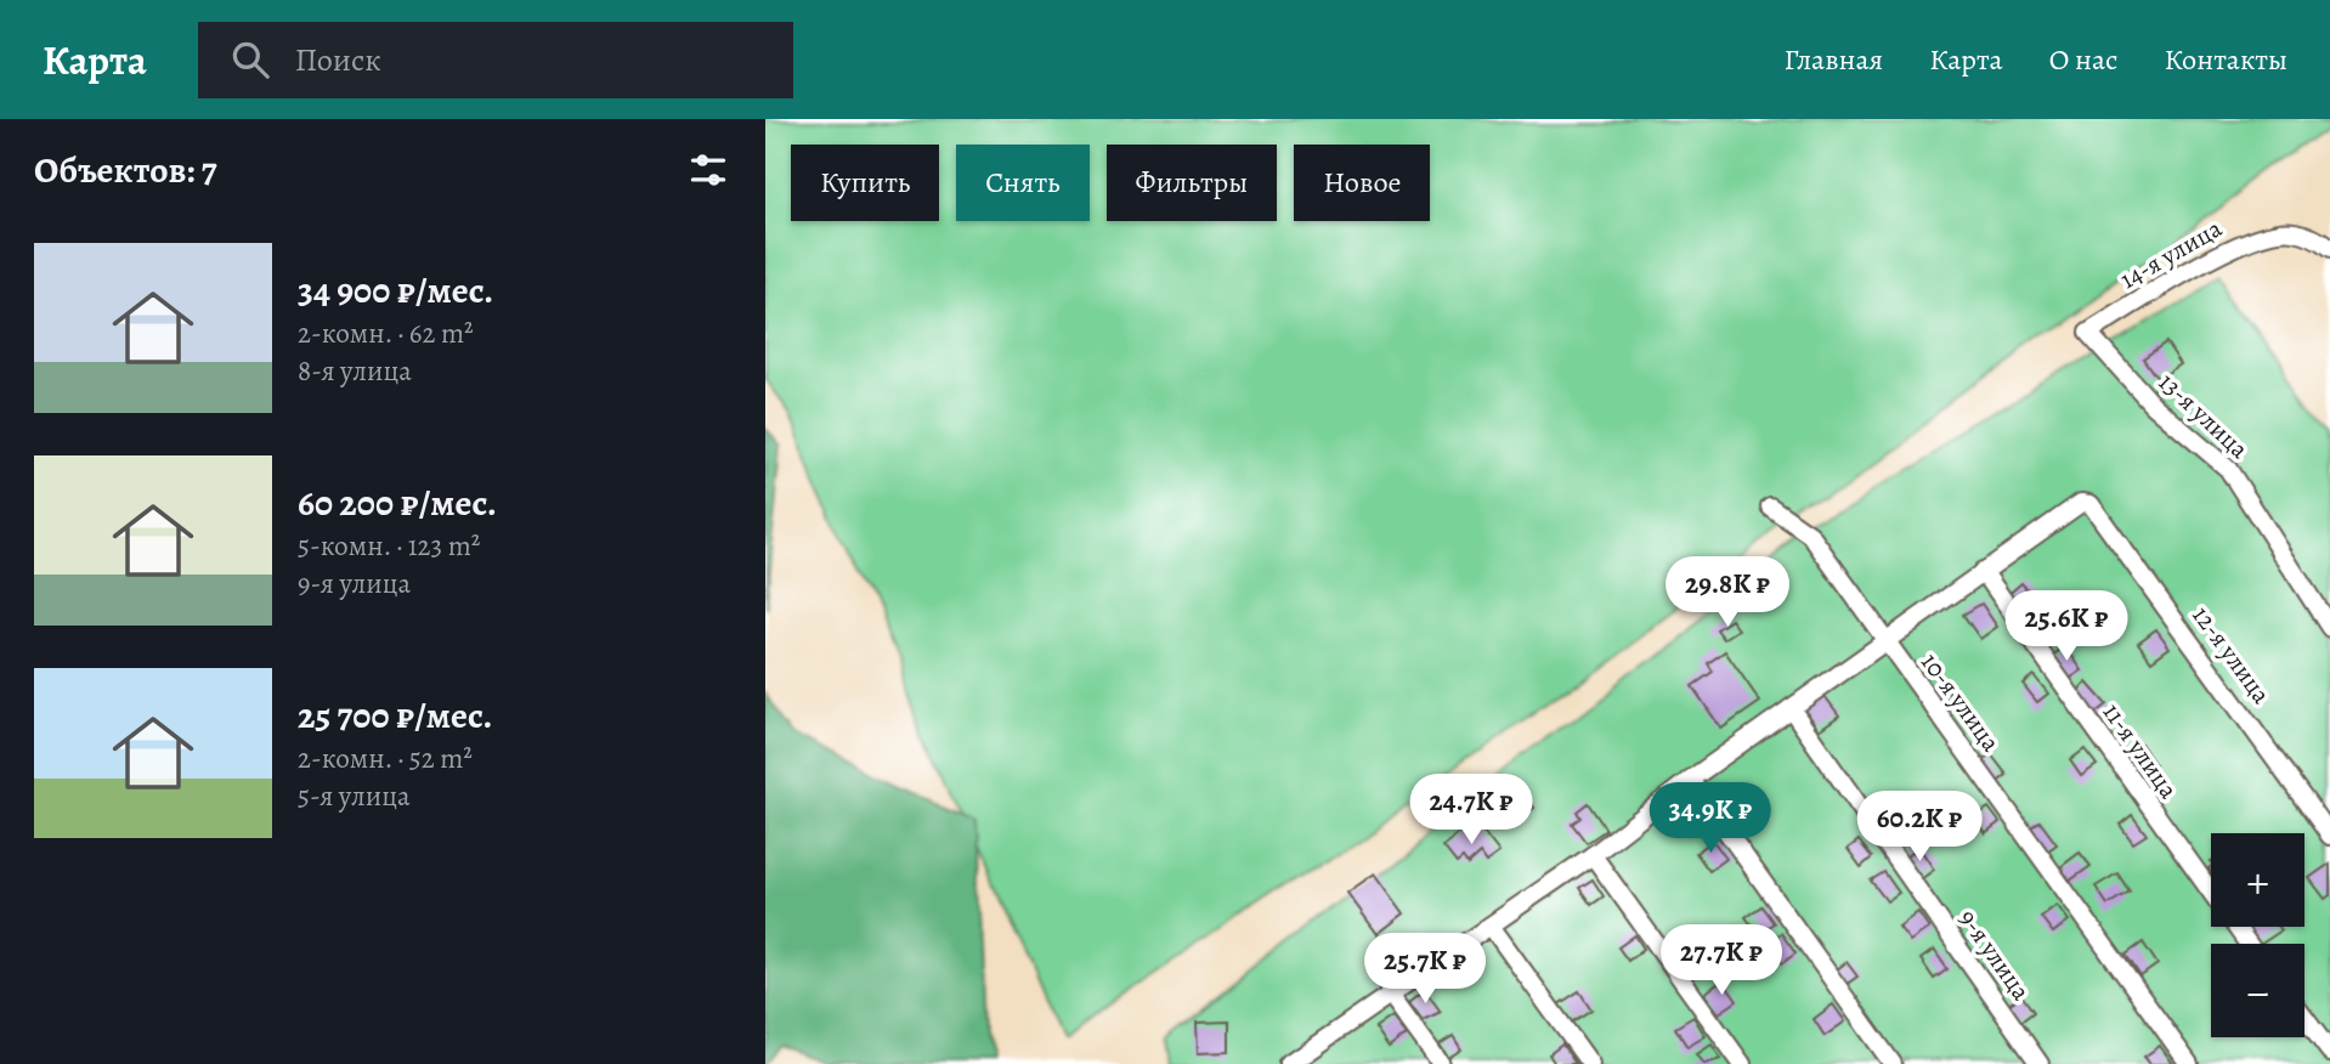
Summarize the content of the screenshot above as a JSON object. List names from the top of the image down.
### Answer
{
  "streets": {
    "street": [
      "14-я улица",
      "13-я улица",
      "12-я улица",
      "10-я улица",
      "11-я улица",
      "9-я улица"
    ]
  },
  "crossings": [
    ["14-я улица", "13-я улица"],
    ["12-я улица", "11-я улица"]
  ],
  "page": {
    "header": "Карта",
    "search": "Поиск",
    "nav": [
      "Главная",
      "Карта",
      "О нас",
      "Контакты"
    ],
    "heading": "Объектов: 7",
    "chip": [
      "Купить",
      "Снять",
      "Фильтры",
      "Новое"
    ],
    "list": [
      {
        "name": "34 900 ₽/мес.",
        "note": "2-комн. · 62 m² · 8-я улица"
      },
      {
        "name": "60 200 ₽/мес.",
        "note": "5-комн. · 123 m² · 9-я улица"
      },
      {
        "name": "25 700 ₽/мес.",
        "note": "2-комн. · 52 m² · 5-я улица"
      }
    ],
    "price": [
      "29.8K ₽",
      "25.6K ₽",
      "24.7K ₽",
      "34.9K ₽",
      "60.2K ₽",
      "27.7K ₽",
      "25.7K ₽"
    ],
    "map_buttons": ["+", "−"]
  }
}
